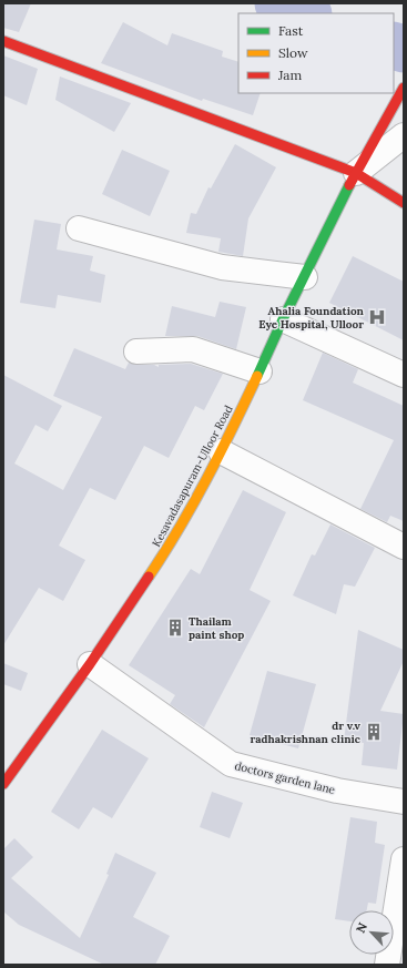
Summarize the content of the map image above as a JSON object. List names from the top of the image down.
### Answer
{
  "streets": {
    "main road": ["Kesavadasapuram-Ulloor Road"],
    "street": ["doctors garden lane"]
  },
  "crossings": [
    ["Kesavadasapuram-Ulloor Road", "doctors garden lane"]
  ],
  "places": {
    "hospital": ["Ahalia Foundation Eye Hospital, Ulloor"],
    "building": ["Thailam paint shop", "dr v.v radhakrishnan clinic"]
  },
  "legend": ["Fast", "Slow", "Jam"],
  "north": "top left"
}
